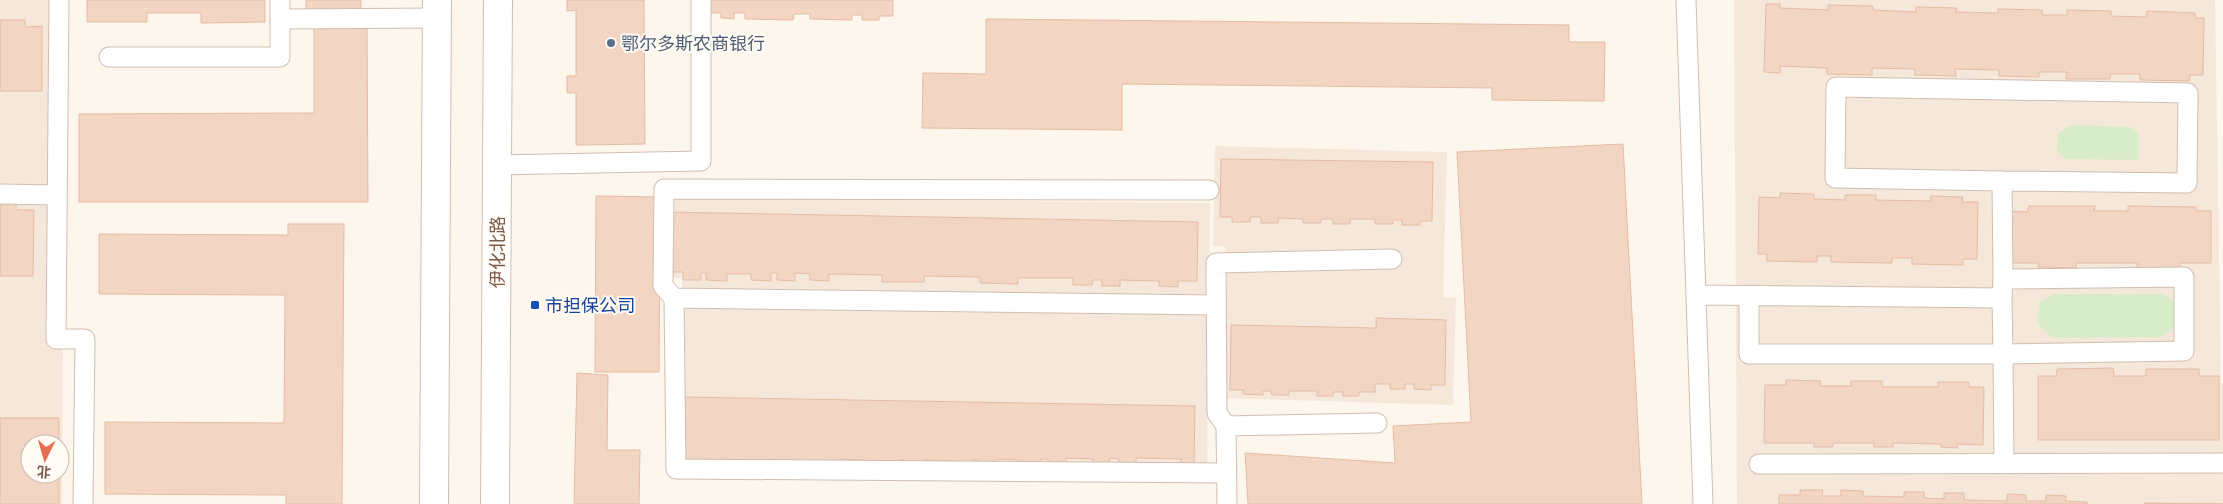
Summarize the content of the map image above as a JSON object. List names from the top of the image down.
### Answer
{
  "streets": {
    "street": ["伊化北路"]
  },
  "places": {
    "other": ["鄂尔多斯农商银行"],
    "transit": ["市担保公司"]
  },
  "north": "bottom"
}
